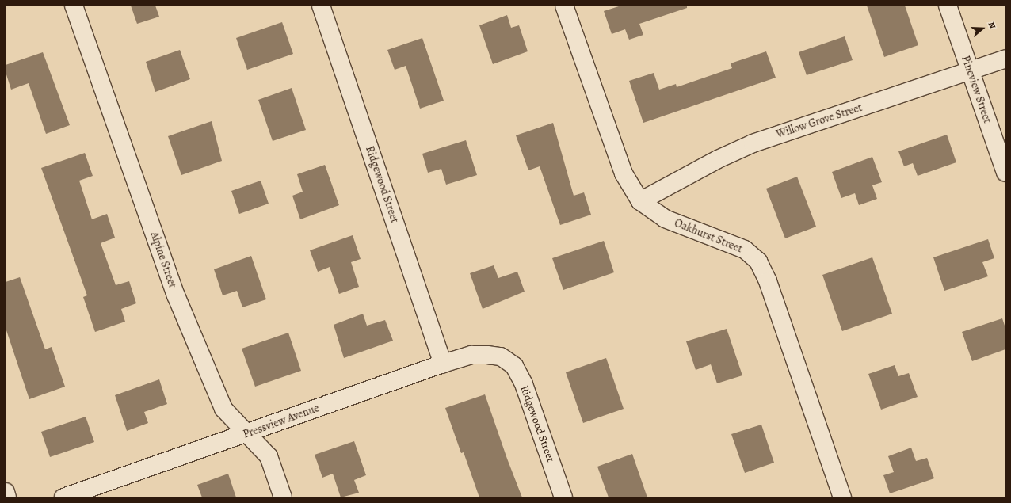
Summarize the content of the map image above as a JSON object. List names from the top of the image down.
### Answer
{
  "streets": {
    "street": [
      "Pineview Street",
      "Willow Grove Street",
      "Ridgewood Street",
      "Oakhurst Street",
      "Alpine Street",
      "Pressview Avenue"
    ]
  },
  "crossings": [
    ["Pineview Street", "Willow Grove Street"],
    ["Willow Grove Street", "Oakhurst Street"],
    ["Ridgewood Street", "Pressview Avenue"],
    ["Alpine Street", "Pressview Avenue"]
  ],
  "north": "right"
}
